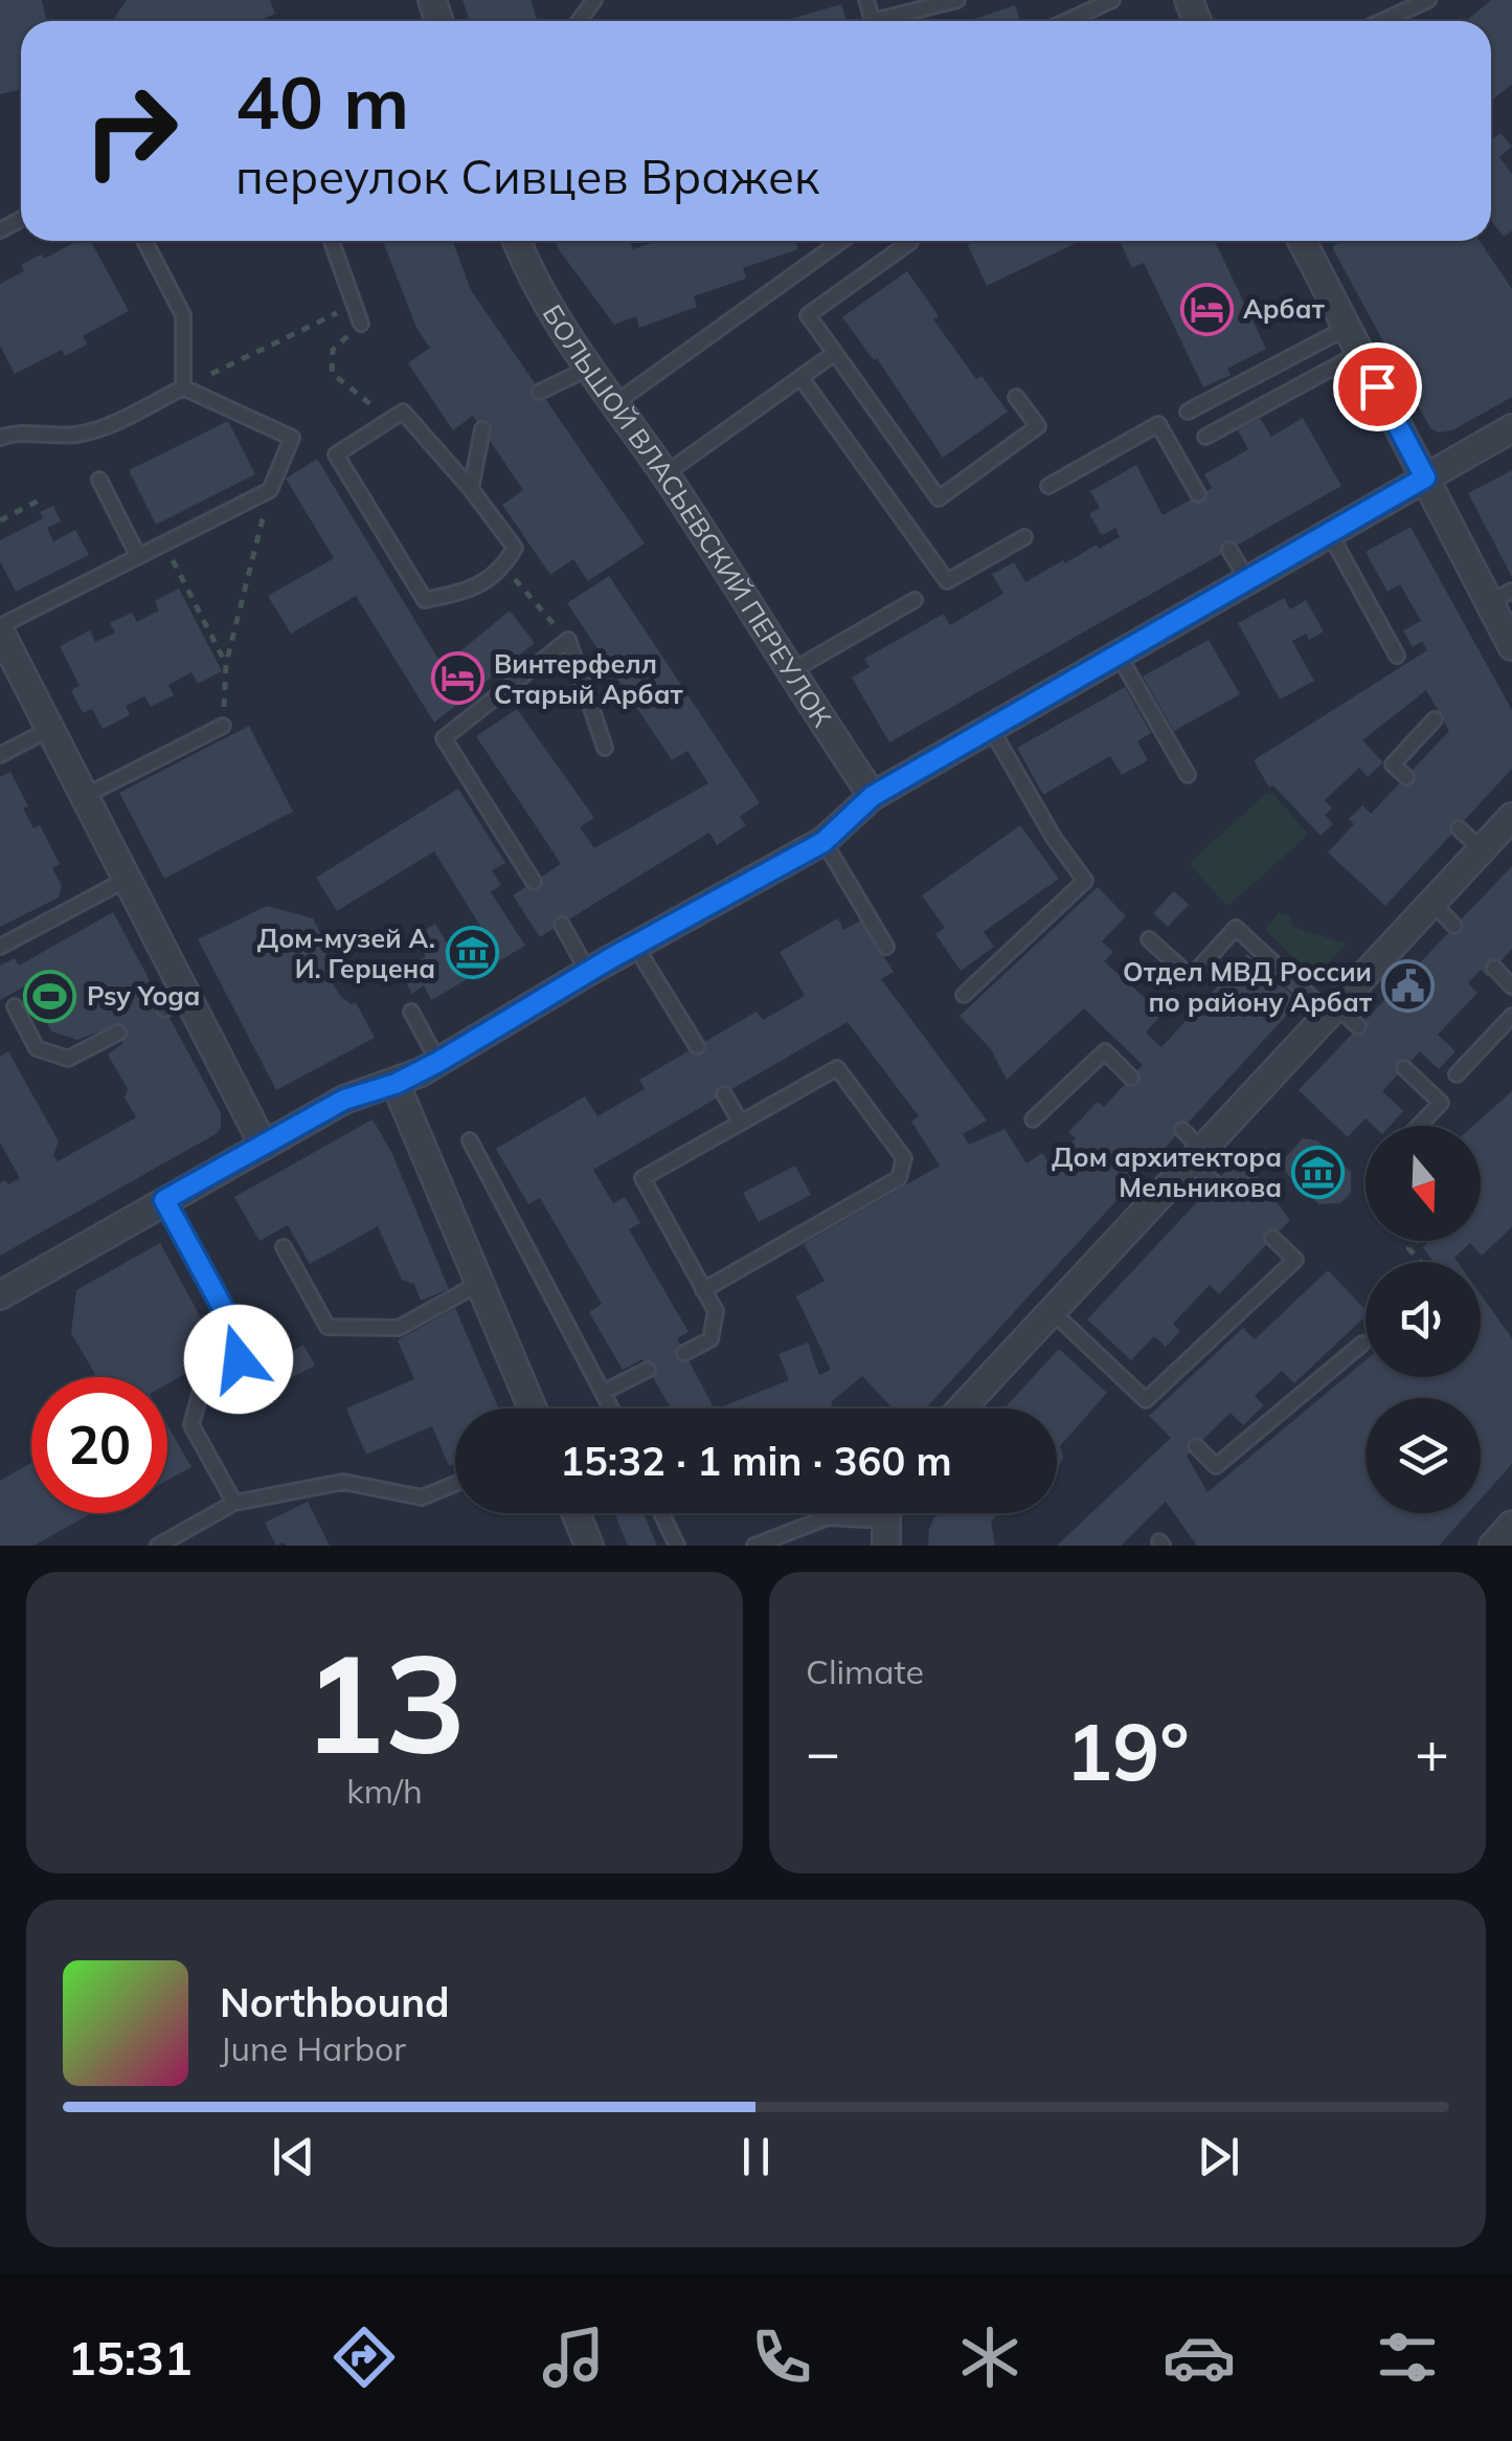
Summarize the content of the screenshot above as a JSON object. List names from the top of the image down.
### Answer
{
  "streets": {
    "street": ["БОЛЬШОЙ ВЛАСЬЕВСКИЙ ПЕРЕУЛОК"]
  },
  "places": {
    "hotel": ["Арбат", "Винтерфелл Старый Арбат"],
    "museum": ["Дом-музей А. И. Герцена", "Дом архитектора Мельникова"],
    "public building": ["Отдел МВД России по району Арбат"],
    "sports": ["Psy Yoga"]
  },
  "north": "bottom",
  "page": {
    "turn": ["40 m", "переулок Сивцев Вражек"],
    "limit": "20",
    "trip": "15:32 · 1 min · 360 m",
    "tile": [
      ["13", "km/h"],
      "Climate"
    ],
    "heat": ["−", "19°", "+"],
    "song": ["Northbound", "June Harbor"],
    "tabs": "15:31"
  }
}
